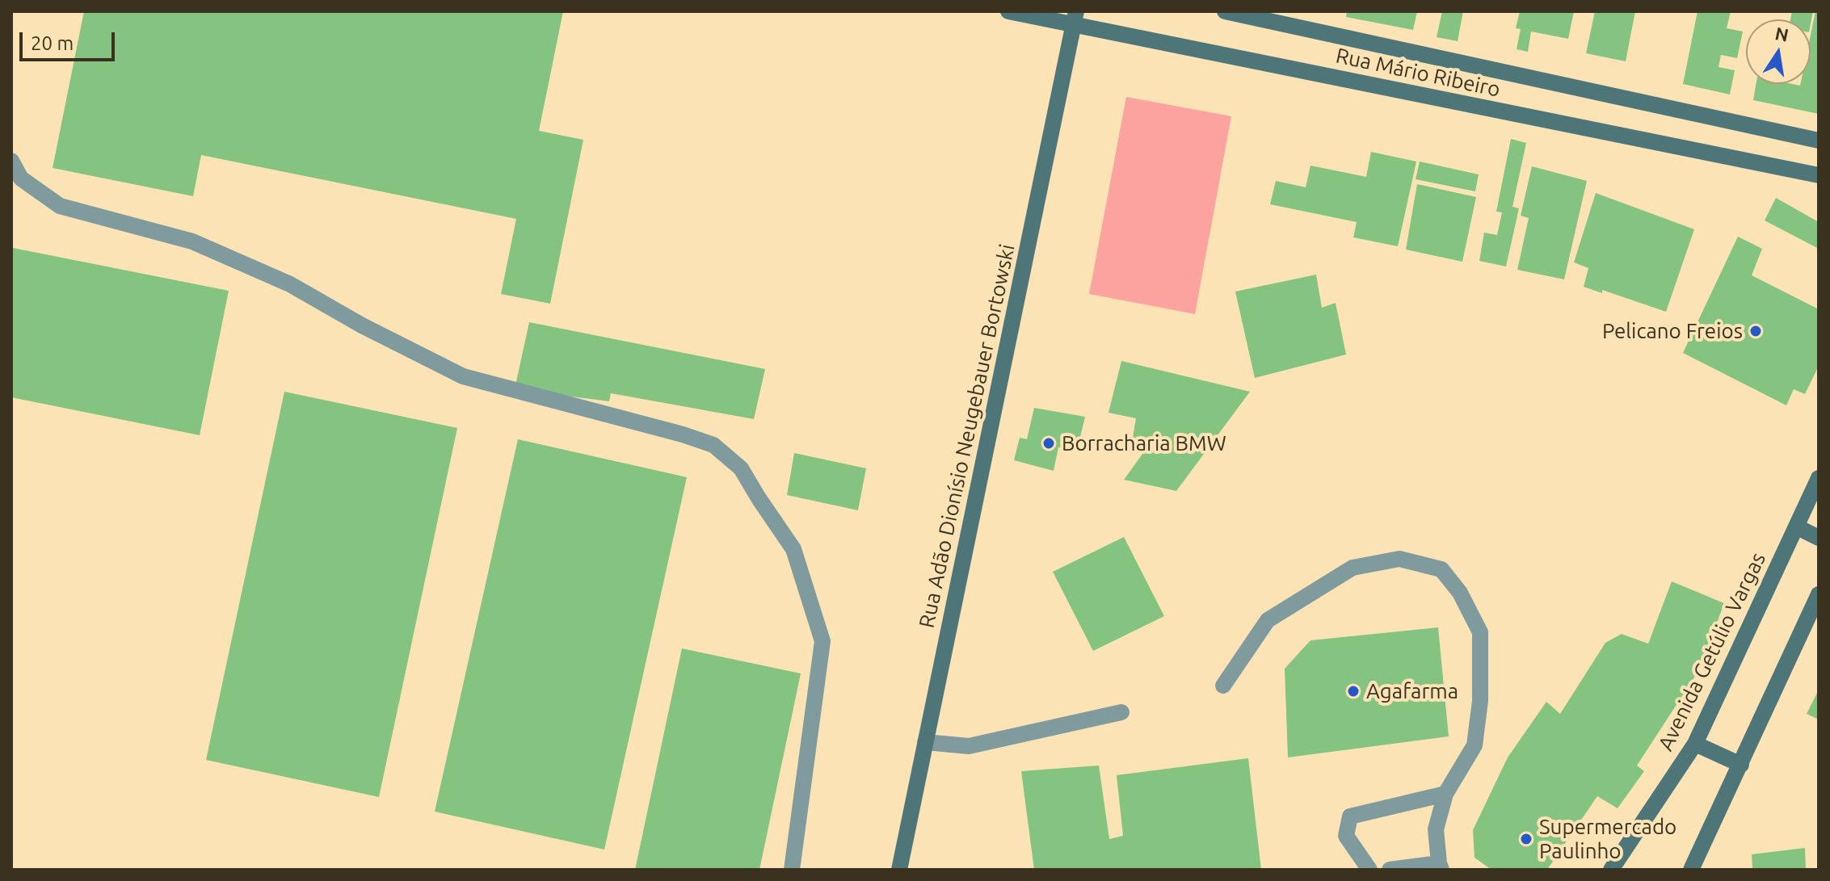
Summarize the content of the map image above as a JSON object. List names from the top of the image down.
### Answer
{
  "streets": {
    "main road": ["Rua Mário Ribeiro", "Rua Adão Dionísio Neugebauer Bortowski", "Avenida Getúlio Vargas"]
  },
  "crossings": [
    ["Rua Mário Ribeiro", "Rua Adão Dionísio Neugebauer Bortowski"]
  ],
  "places": [
    "Pelicano Freios",
    "Borracharia BMW",
    "Agafarma",
    "Supermercado Paulinho"
  ],
  "scale_bar": "20 m",
  "north": "top"
}
